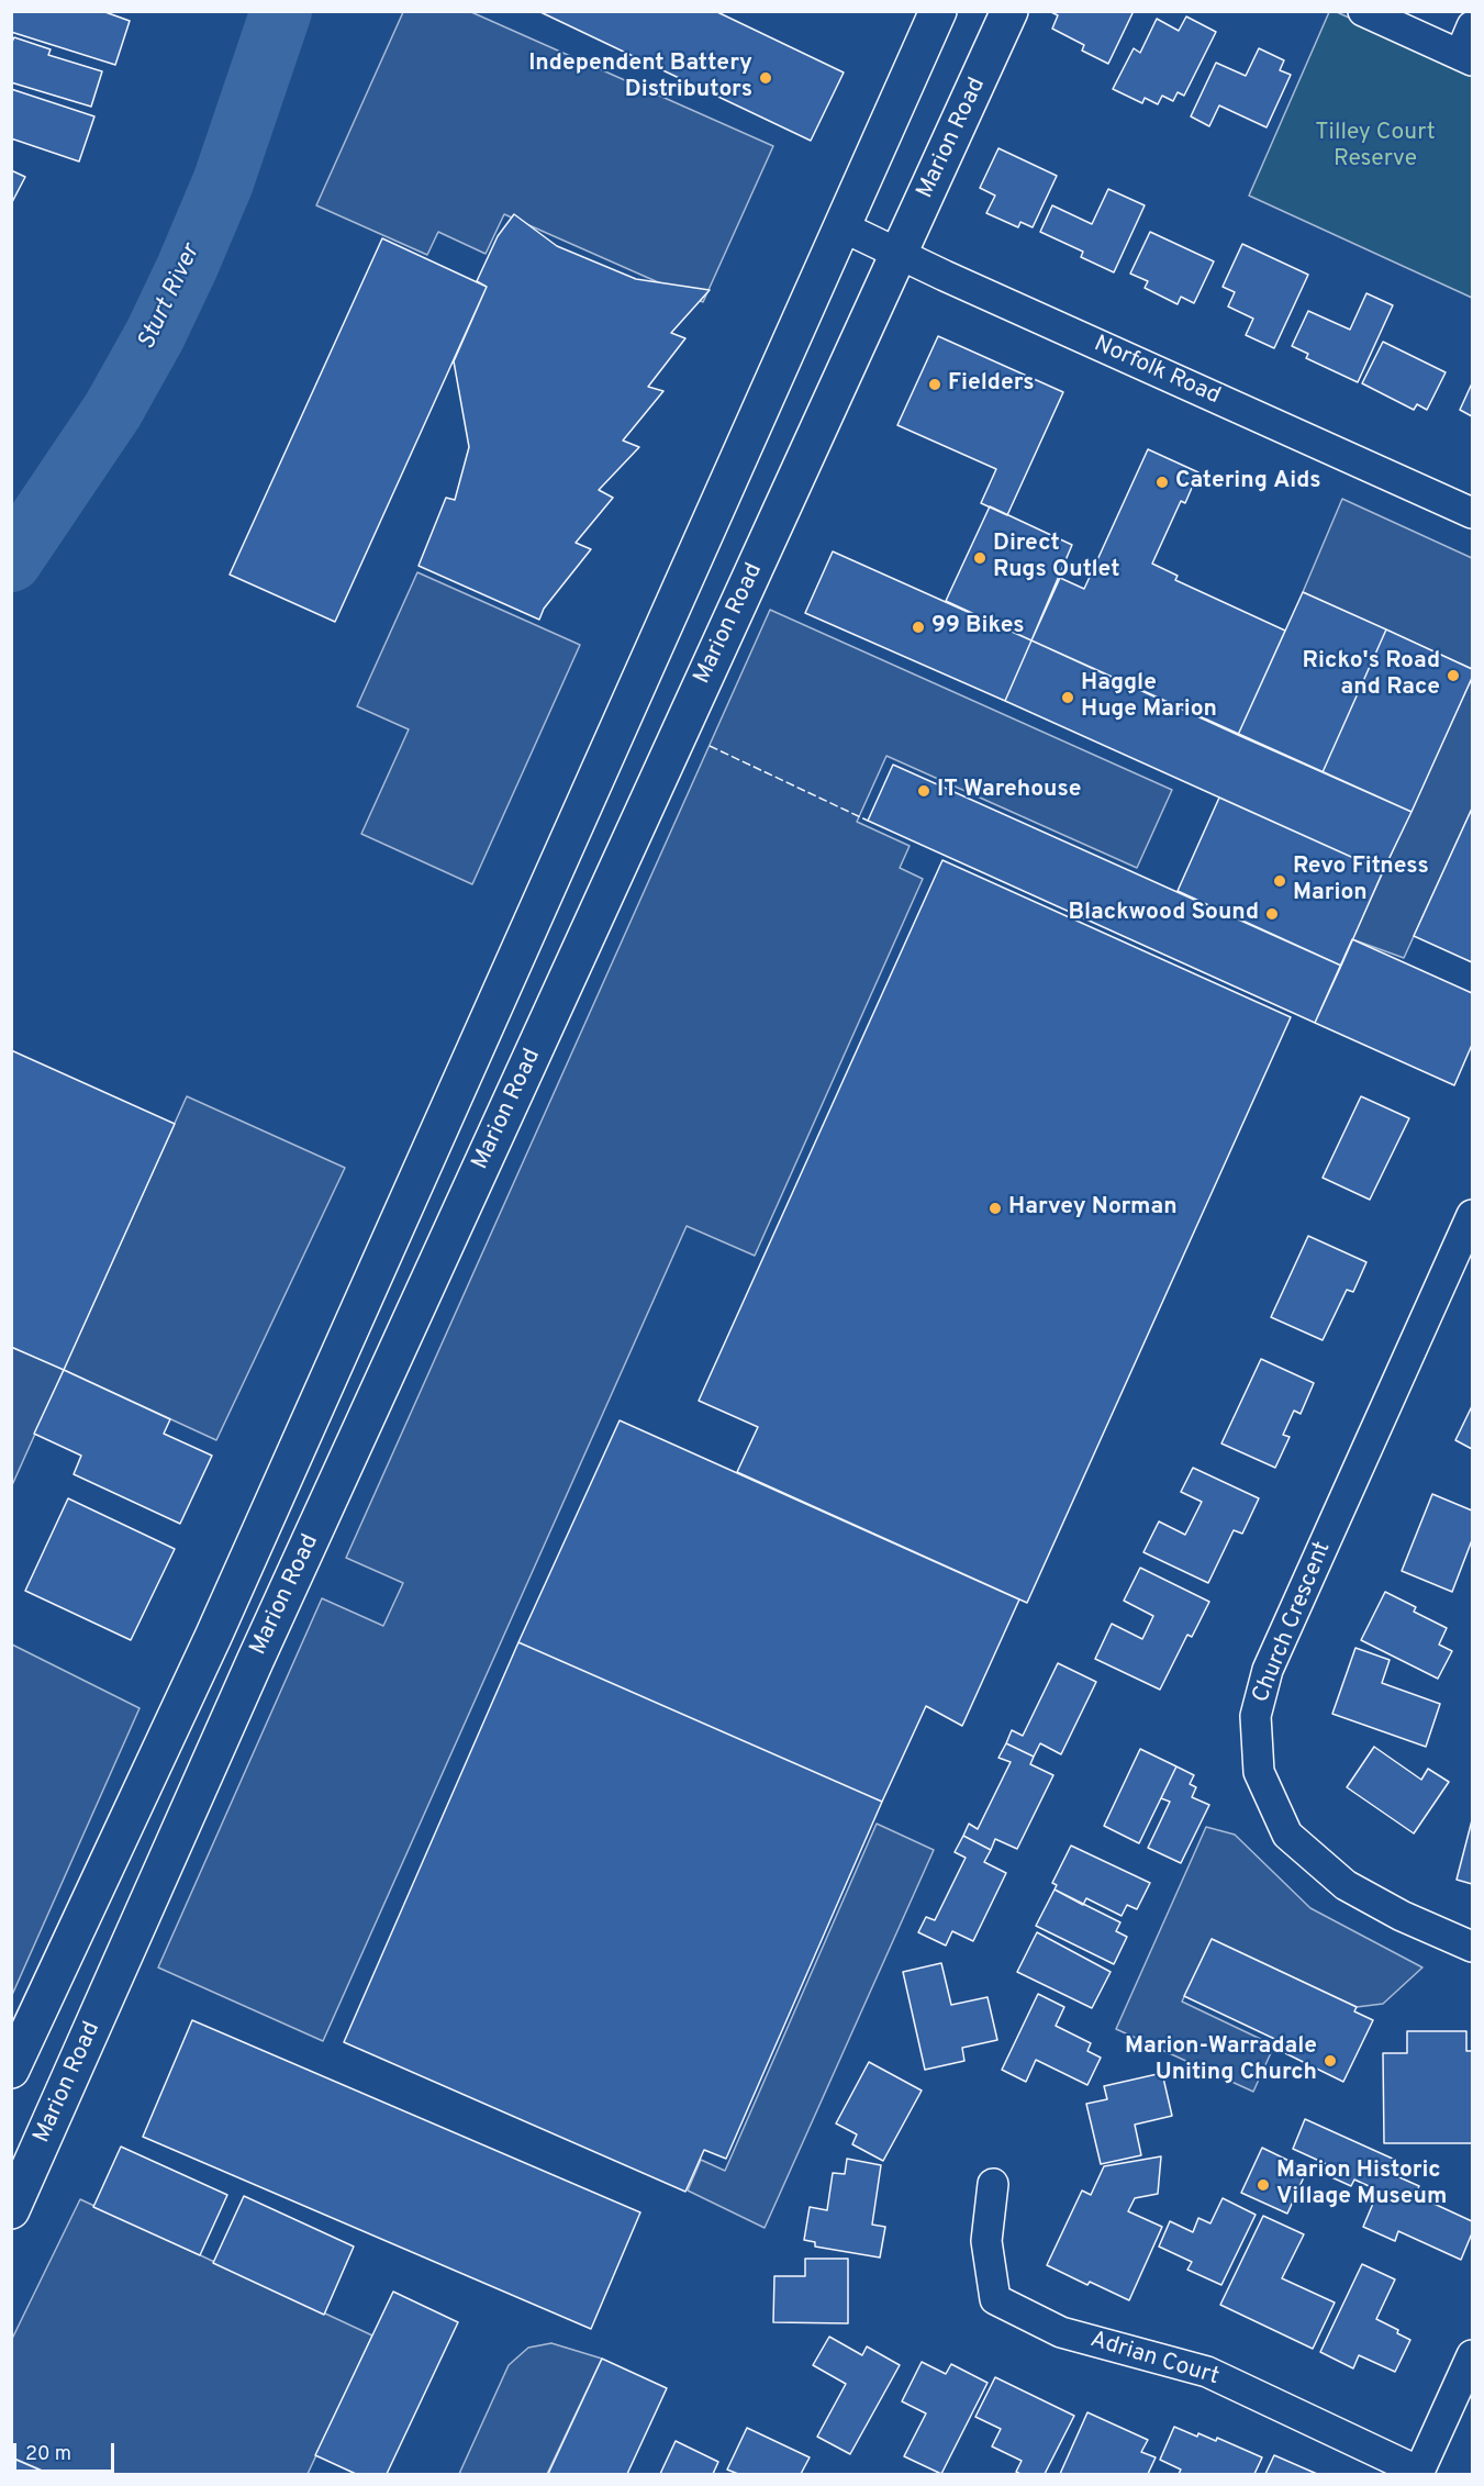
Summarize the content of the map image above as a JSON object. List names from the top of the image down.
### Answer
{
  "streets": {
    "main road": ["Marion Road"],
    "street": ["Norfolk Road", "Church Crescent", "Adrian Court"]
  },
  "crossings": [
    ["Marion Road", "Norfolk Road"]
  ],
  "water": ["Sturt River"],
  "parks": ["Tilley Court Reserve"],
  "places": [
    "Independent Battery Distributors",
    "Fielders",
    "Catering Aids",
    "Direct Rugs Outlet",
    "99 Bikes",
    "Ricko's Road and Race",
    "Haggle Huge Marion",
    "IT Warehouse",
    "Revo Fitness Marion",
    "Blackwood Sound",
    "Harvey Norman",
    "Marion-Warradale Uniting Church",
    "Marion Historic Village Museum"
  ],
  "scale_bar": "20 m"
}
